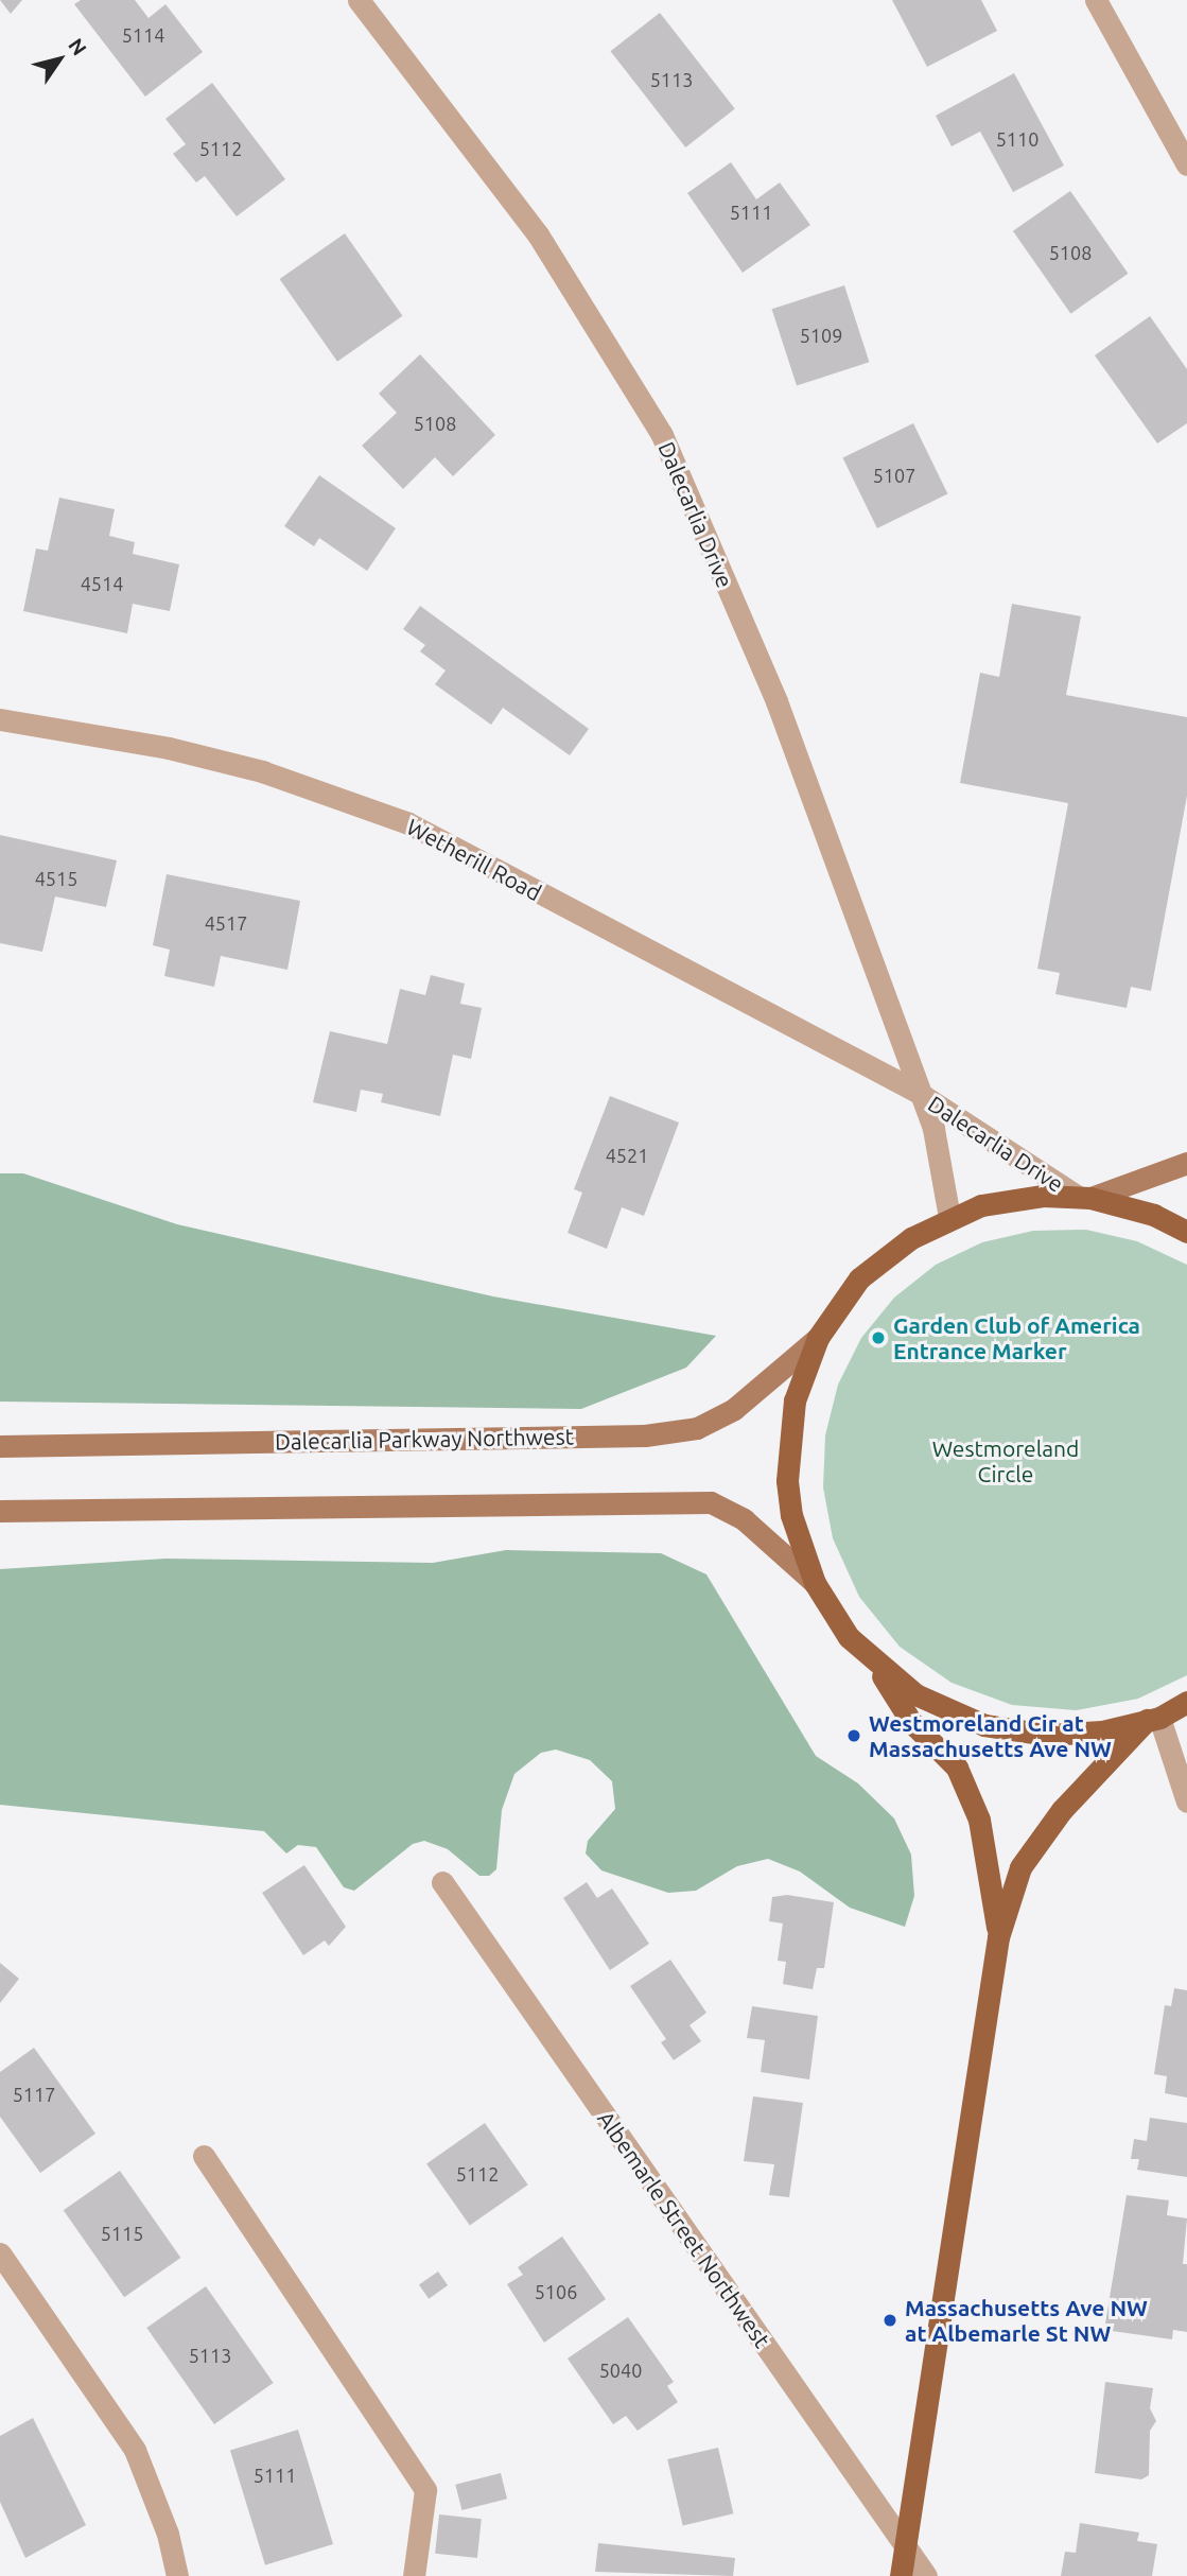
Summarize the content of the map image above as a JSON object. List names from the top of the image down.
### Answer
{
  "streets": {
    "main road": ["Dalecarlia Parkway Northwest"],
    "street": ["Dalecarlia Drive", "Wetherill Road", "Albemarle Street Northwest"]
  },
  "crossings": [
    ["Dalecarlia Drive", "Wetherill Road"]
  ],
  "parks": ["Westmoreland Circle"],
  "places": ["Garden Club of America Entrance Marker", "Westmoreland Cir at Massachusetts Ave NW", "Massachusetts Ave NW at Albemarle St NW"],
  "house_numbers": [
    "5114",
    "5113",
    "5110",
    "5112",
    "5111",
    "5108",
    "5109",
    "5108",
    "5107",
    "4514",
    "4515",
    "4517",
    "4521",
    "5117",
    "5112",
    "5115",
    "5106",
    "5113",
    "5040",
    "5111"
  ],
  "north": "top right"
}
